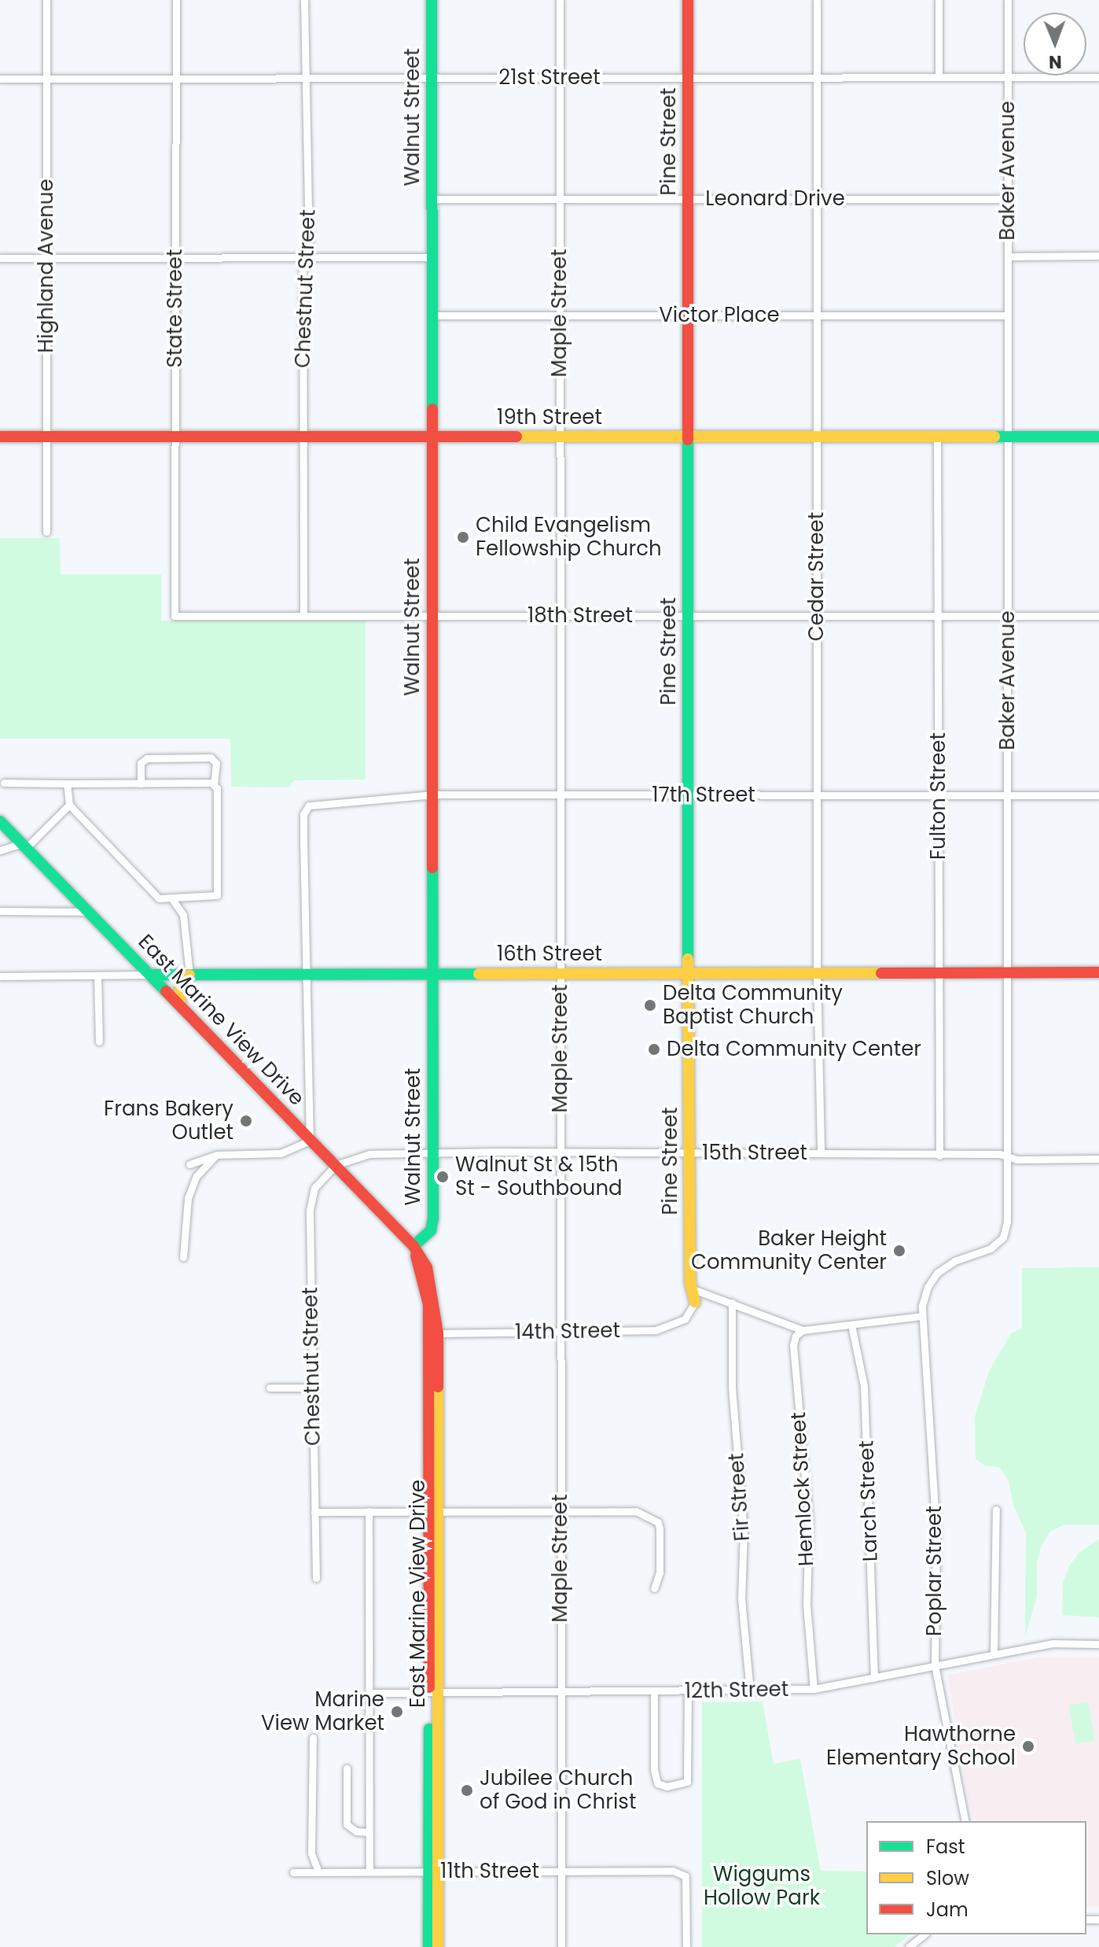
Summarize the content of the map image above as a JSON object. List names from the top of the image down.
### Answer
{
  "streets": {
    "street": [
      "21st Street",
      "Walnut Street",
      "Pine Street",
      "Baker Avenue",
      "Leonard Drive",
      "Highland Avenue",
      "Chestnut Street",
      "State Street",
      "Maple Street",
      "Victor Place",
      "19th Street",
      "Cedar Street",
      "18th Street",
      "17th Street",
      "Fulton Street",
      "16th Street",
      "East Marine View Drive",
      "15th Street",
      "14th Street",
      "Hemlock Street",
      "Fir Street",
      "Larch Street",
      "Poplar Street",
      "12th Street",
      "11th Street"
    ]
  },
  "crossings": [
    ["21st Street", "Walnut Street"],
    ["21st Street", "Pine Street"],
    ["21st Street", "Baker Avenue"],
    ["21st Street", "Highland Avenue"],
    ["21st Street", "Chestnut Street"],
    ["21st Street", "State Street"],
    ["21st Street", "Maple Street"],
    ["21st Street", "Cedar Street"],
    ["Walnut Street", "Leonard Drive"],
    ["Walnut Street", "Victor Place"],
    ["Walnut Street", "19th Street"],
    ["Walnut Street", "18th Street"],
    ["Walnut Street", "17th Street"],
    ["Walnut Street", "16th Street"],
    ["Walnut Street", "East Marine View Drive"],
    ["Walnut Street", "15th Street"],
    ["Pine Street", "Leonard Drive"],
    ["Pine Street", "Victor Place"],
    ["Pine Street", "19th Street"],
    ["Pine Street", "18th Street"],
    ["Pine Street", "17th Street"],
    ["Pine Street", "16th Street"],
    ["Pine Street", "15th Street"],
    ["Pine Street", "14th Street"],
    ["Baker Avenue", "Leonard Drive"],
    ["Baker Avenue", "Victor Place"],
    ["Baker Avenue", "19th Street"],
    ["Baker Avenue", "18th Street"],
    ["Baker Avenue", "17th Street"],
    ["Baker Avenue", "16th Street"],
    ["Baker Avenue", "15th Street"],
    ["Baker Avenue", "Poplar Street"],
    ["Leonard Drive", "Maple Street"],
    ["Leonard Drive", "Cedar Street"],
    ["Highland Avenue", "19th Street"],
    ["Chestnut Street", "19th Street"],
    ["Chestnut Street", "18th Street"],
    ["Chestnut Street", "East Marine View Drive"],
    ["Chestnut Street", "15th Street"],
    ["State Street", "19th Street"],
    ["State Street", "18th Street"],
    ["Maple Street", "Victor Place"],
    ["Maple Street", "19th Street"],
    ["Maple Street", "18th Street"],
    ["Maple Street", "17th Street"],
    ["Maple Street", "16th Street"],
    ["Maple Street", "15th Street"],
    ["Maple Street", "14th Street"],
    ["Maple Street", "12th Street"],
    ["Maple Street", "11th Street"],
    ["Victor Place", "Cedar Street"],
    ["19th Street", "Cedar Street"],
    ["19th Street", "Fulton Street"],
    ["Cedar Street", "18th Street"],
    ["Cedar Street", "17th Street"],
    ["Cedar Street", "16th Street"],
    ["Cedar Street", "15th Street"],
    ["18th Street", "Fulton Street"],
    ["17th Street", "Fulton Street"],
    ["17th Street", "16th Street"],
    ["Fulton Street", "16th Street"],
    ["Fulton Street", "15th Street"],
    ["16th Street", "East Marine View Drive"],
    ["East Marine View Drive", "15th Street"],
    ["East Marine View Drive", "14th Street"],
    ["East Marine View Drive", "12th Street"],
    ["East Marine View Drive", "11th Street"],
    ["Hemlock Street", "12th Street"],
    ["Fir Street", "12th Street"],
    ["Larch Street", "12th Street"],
    ["Poplar Street", "12th Street"]
  ],
  "parks": ["Wiggums Hollow Park"],
  "places": [
    "Child Evangelism Fellowship Church",
    "Delta Community Baptist Church",
    "Delta Community Center",
    "Frans Bakery Outlet",
    "Walnut St & 15th St - Southbound",
    "Baker Height Community Center",
    "Marine View Market",
    "Hawthorne Elementary School",
    "Jubilee Church of God in Christ"
  ],
  "legend": ["Fast", "Slow", "Jam"],
  "north": "bottom"
}
